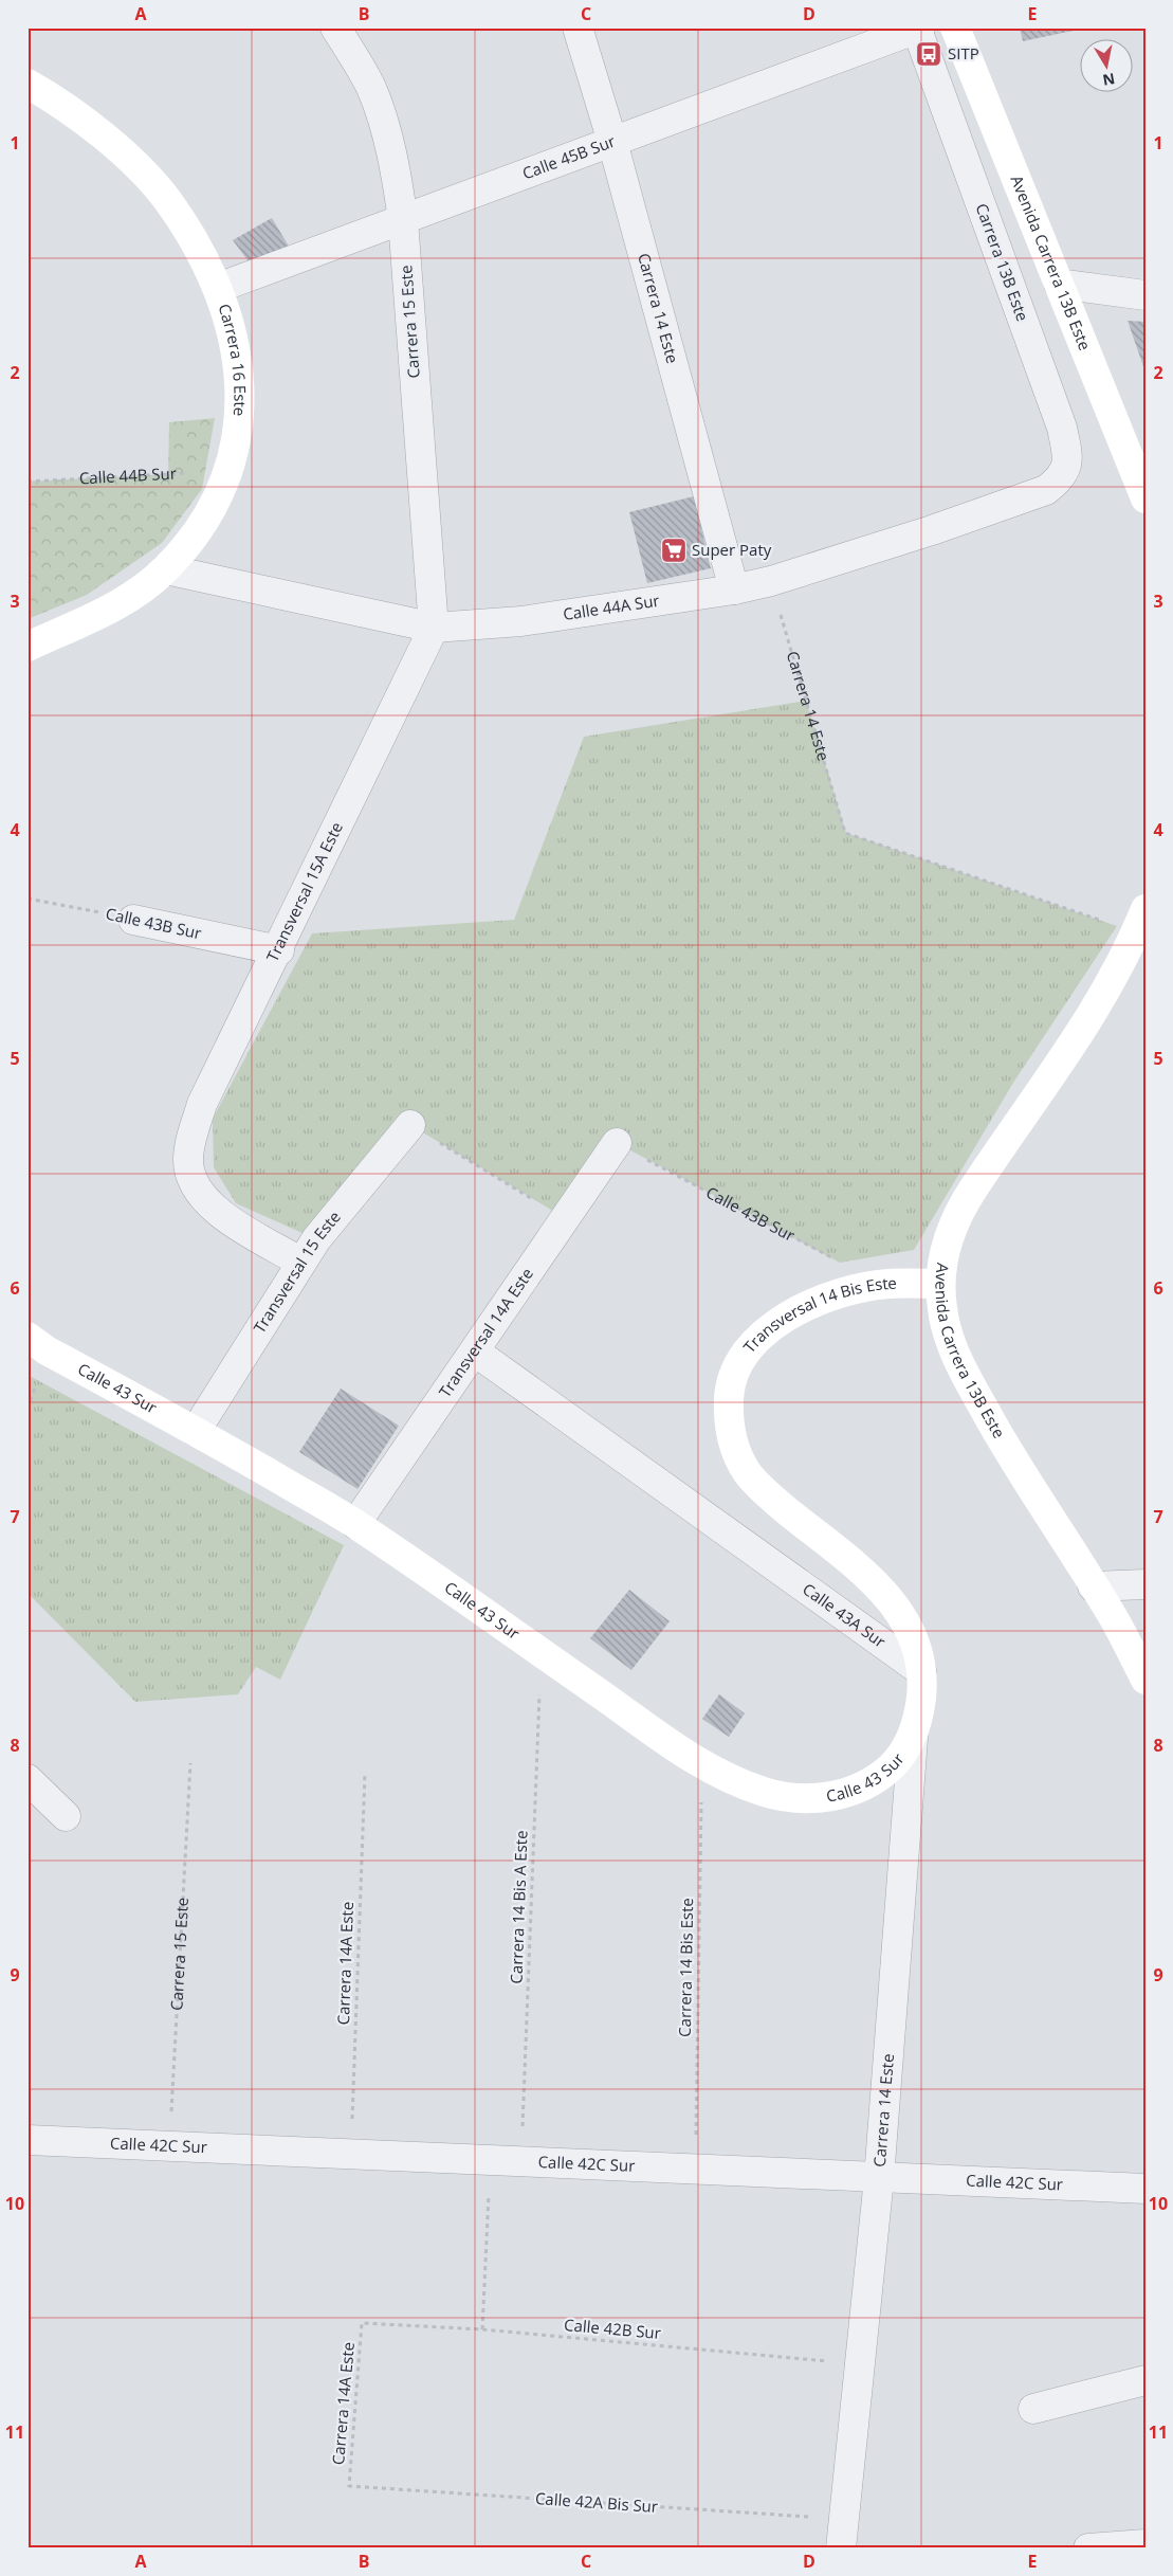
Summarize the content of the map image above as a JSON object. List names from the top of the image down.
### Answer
{
  "streets": {
    "street": [
      "Calle 45B Sur",
      "Carrera 13B Este",
      "Avenida Carrera 13B Este",
      "Carrera 14 Este",
      "Carrera 15 Este",
      "Carrera 16 Este",
      "Calle 44A Sur",
      "Transversal 15A Este",
      "Calle 43B Sur",
      "Transversal 15 Este",
      "Transversal 14 Bis Este",
      "Transversal 14A Este",
      "Calle 43 Sur",
      "Calle 43A Sur",
      "Calle 42C Sur"
    ],
    "path": [
      "Calle 44B Sur",
      "Carrera 14 Bis A Este",
      "Carrera 14A Este",
      "Carrera 14 Bis Este",
      "Calle 42B Sur",
      "Calle 42A Bis Sur"
    ]
  },
  "crossings": [
    ["Calle 45B Sur", "Carrera 13B Este"],
    ["Calle 45B Sur", "Carrera 14 Este"],
    ["Calle 45B Sur", "Carrera 15 Este"],
    ["Calle 45B Sur", "Carrera 16 Este"],
    ["Carrera 13B Este", "Calle 44A Sur"],
    ["Avenida Carrera 13B Este", "Carrera 14 Este"],
    ["Avenida Carrera 13B Este", "Transversal 14 Bis Este"],
    ["Carrera 14 Este", "Calle 44A Sur"],
    ["Carrera 14 Este", "Calle 43 Sur"],
    ["Carrera 14 Este", "Calle 43A Sur"],
    ["Carrera 14 Este", "Calle 42C Sur"],
    ["Carrera 14 Este", "Calle 42B Sur"],
    ["Carrera 14 Este", "Calle 42A Bis Sur"],
    ["Carrera 15 Este", "Calle 44A Sur"],
    ["Carrera 15 Este", "Transversal 15A Este"],
    ["Carrera 15 Este", "Calle 42C Sur"],
    ["Carrera 16 Este", "Calle 44B Sur"],
    ["Carrera 16 Este", "Calle 44A Sur"],
    ["Calle 44A Sur", "Transversal 15A Este"],
    ["Transversal 15A Este", "Calle 43B Sur"],
    ["Transversal 15A Este", "Transversal 15 Este"],
    ["Calle 43B Sur", "Transversal 14 Bis Este"],
    ["Calle 43B Sur", "Transversal 14A Este"],
    ["Transversal 15 Este", "Calle 43 Sur"],
    ["Transversal 14 Bis Este", "Calle 43A Sur"],
    ["Transversal 14A Este", "Calle 43 Sur"],
    ["Transversal 14A Este", "Calle 43A Sur"],
    ["Calle 43 Sur", "Carrera 14 Bis A Este"],
    ["Calle 43 Sur", "Carrera 14 Bis Este"],
    ["Carrera 14 Bis A Este", "Calle 42C Sur"],
    ["Carrera 14A Este", "Calle 42C Sur"],
    ["Carrera 14A Este", "Calle 42B Sur"],
    ["Carrera 14A Este", "Calle 42A Bis Sur"],
    ["Carrera 14 Bis Este", "Calle 42C Sur"]
  ],
  "places": {
    "bus stop": ["SITP"],
    "supermarket": ["Super Paty"]
  },
  "north": "bottom",
  "grid": {
    "columns": [
      "A",
      "B",
      "C",
      "D",
      "E"
    ],
    "rows": [
      "1",
      "2",
      "3",
      "4",
      "5",
      "6",
      "7",
      "8",
      "9",
      "10",
      "11"
    ]
  }
}
